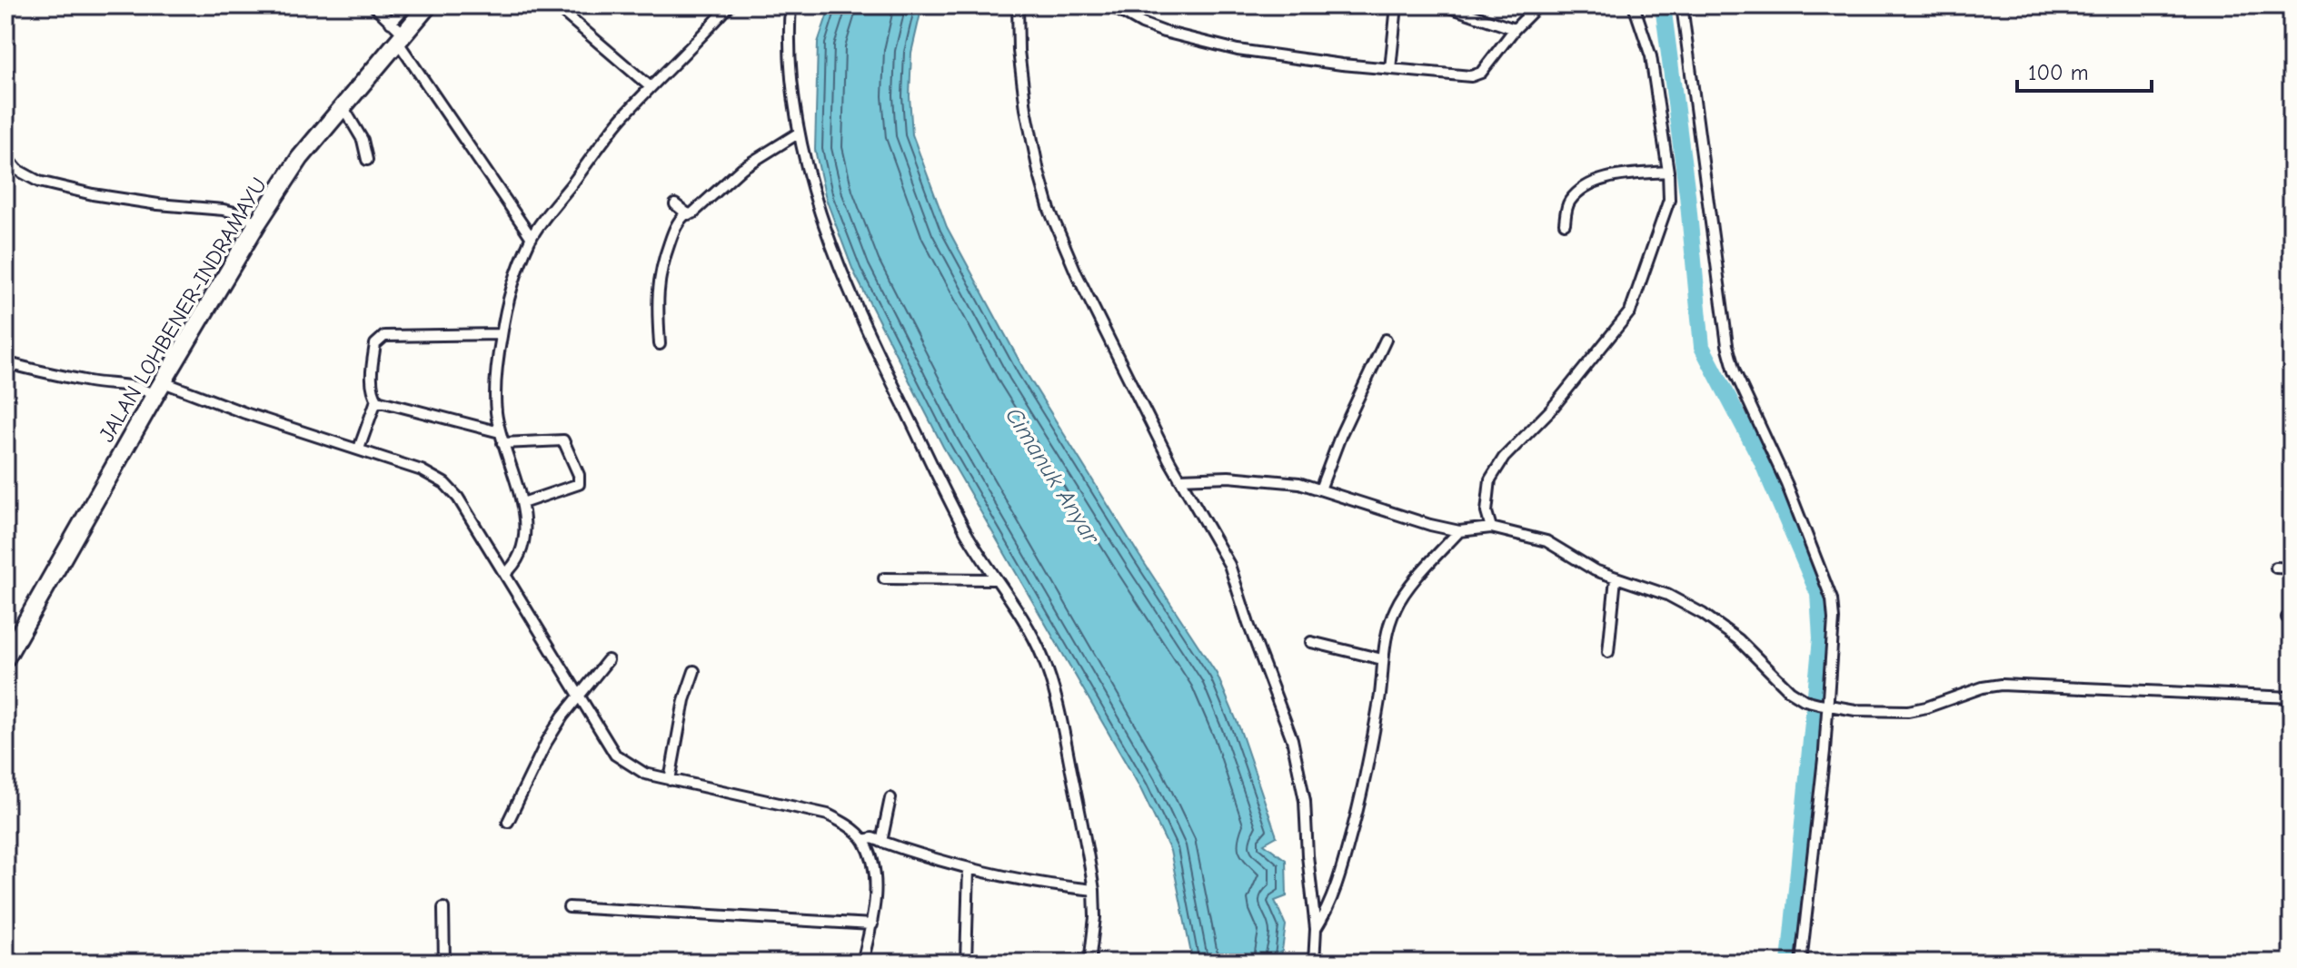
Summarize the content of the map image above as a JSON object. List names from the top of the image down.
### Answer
{
  "streets": {
    "highway": ["JALAN LOHBENER-INDRAMAYU"]
  },
  "water": ["Cimanuk Anyar"],
  "scale_bar": "100 m"
}
